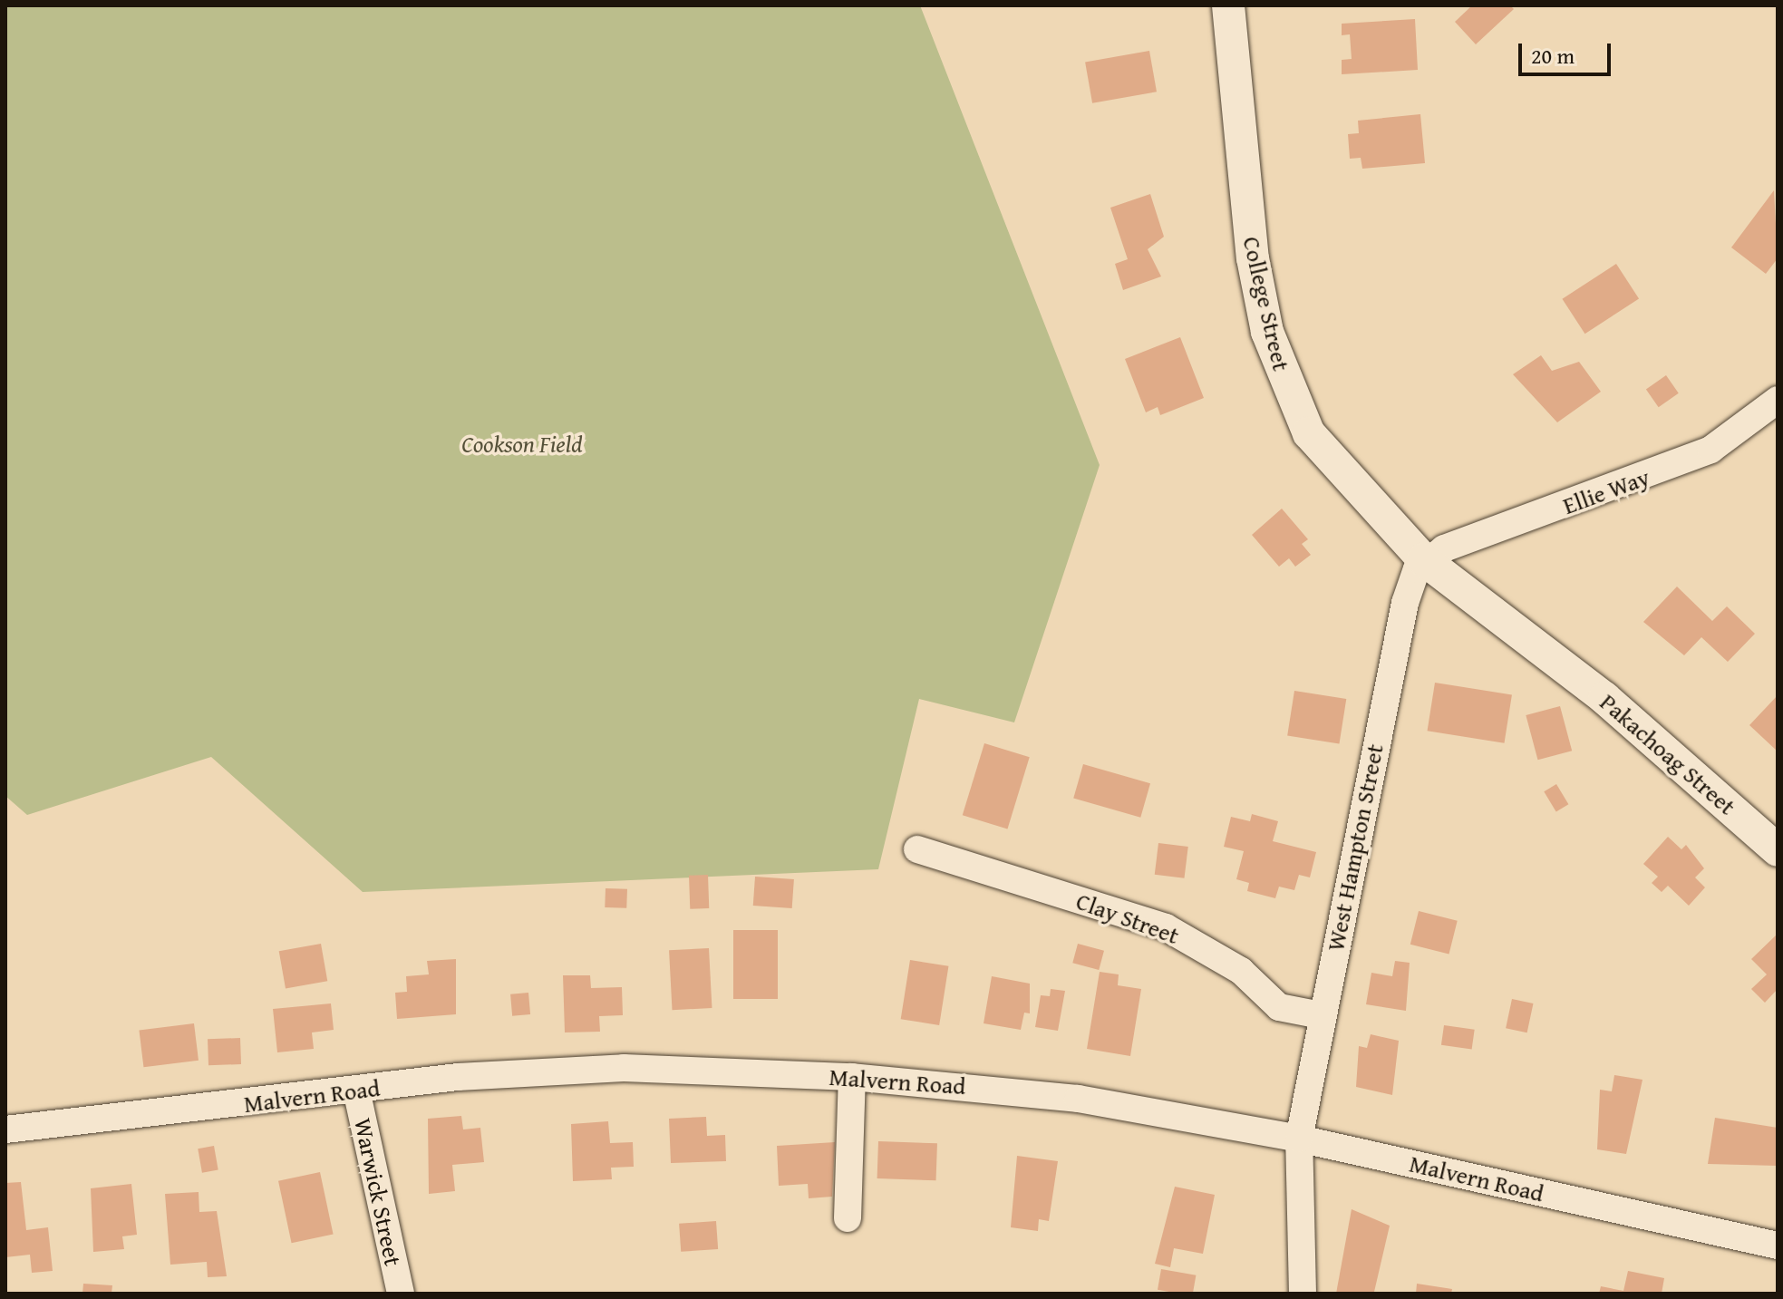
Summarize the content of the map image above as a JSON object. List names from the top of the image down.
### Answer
{
  "streets": {
    "street": [
      "College Street",
      "Ellie Way",
      "Pakachoag Street",
      "West Hampton Street",
      "Clay Street",
      "Malvern Road",
      "Warwick Street"
    ]
  },
  "crossings": [
    ["College Street", "Ellie Way"],
    ["College Street", "Pakachoag Street"],
    ["College Street", "West Hampton Street"],
    ["Ellie Way", "West Hampton Street"],
    ["West Hampton Street", "Clay Street"],
    ["West Hampton Street", "Malvern Road"],
    ["Malvern Road", "Warwick Street"]
  ],
  "parks": ["Cookson Field"],
  "scale_bar": "20 m"
}
